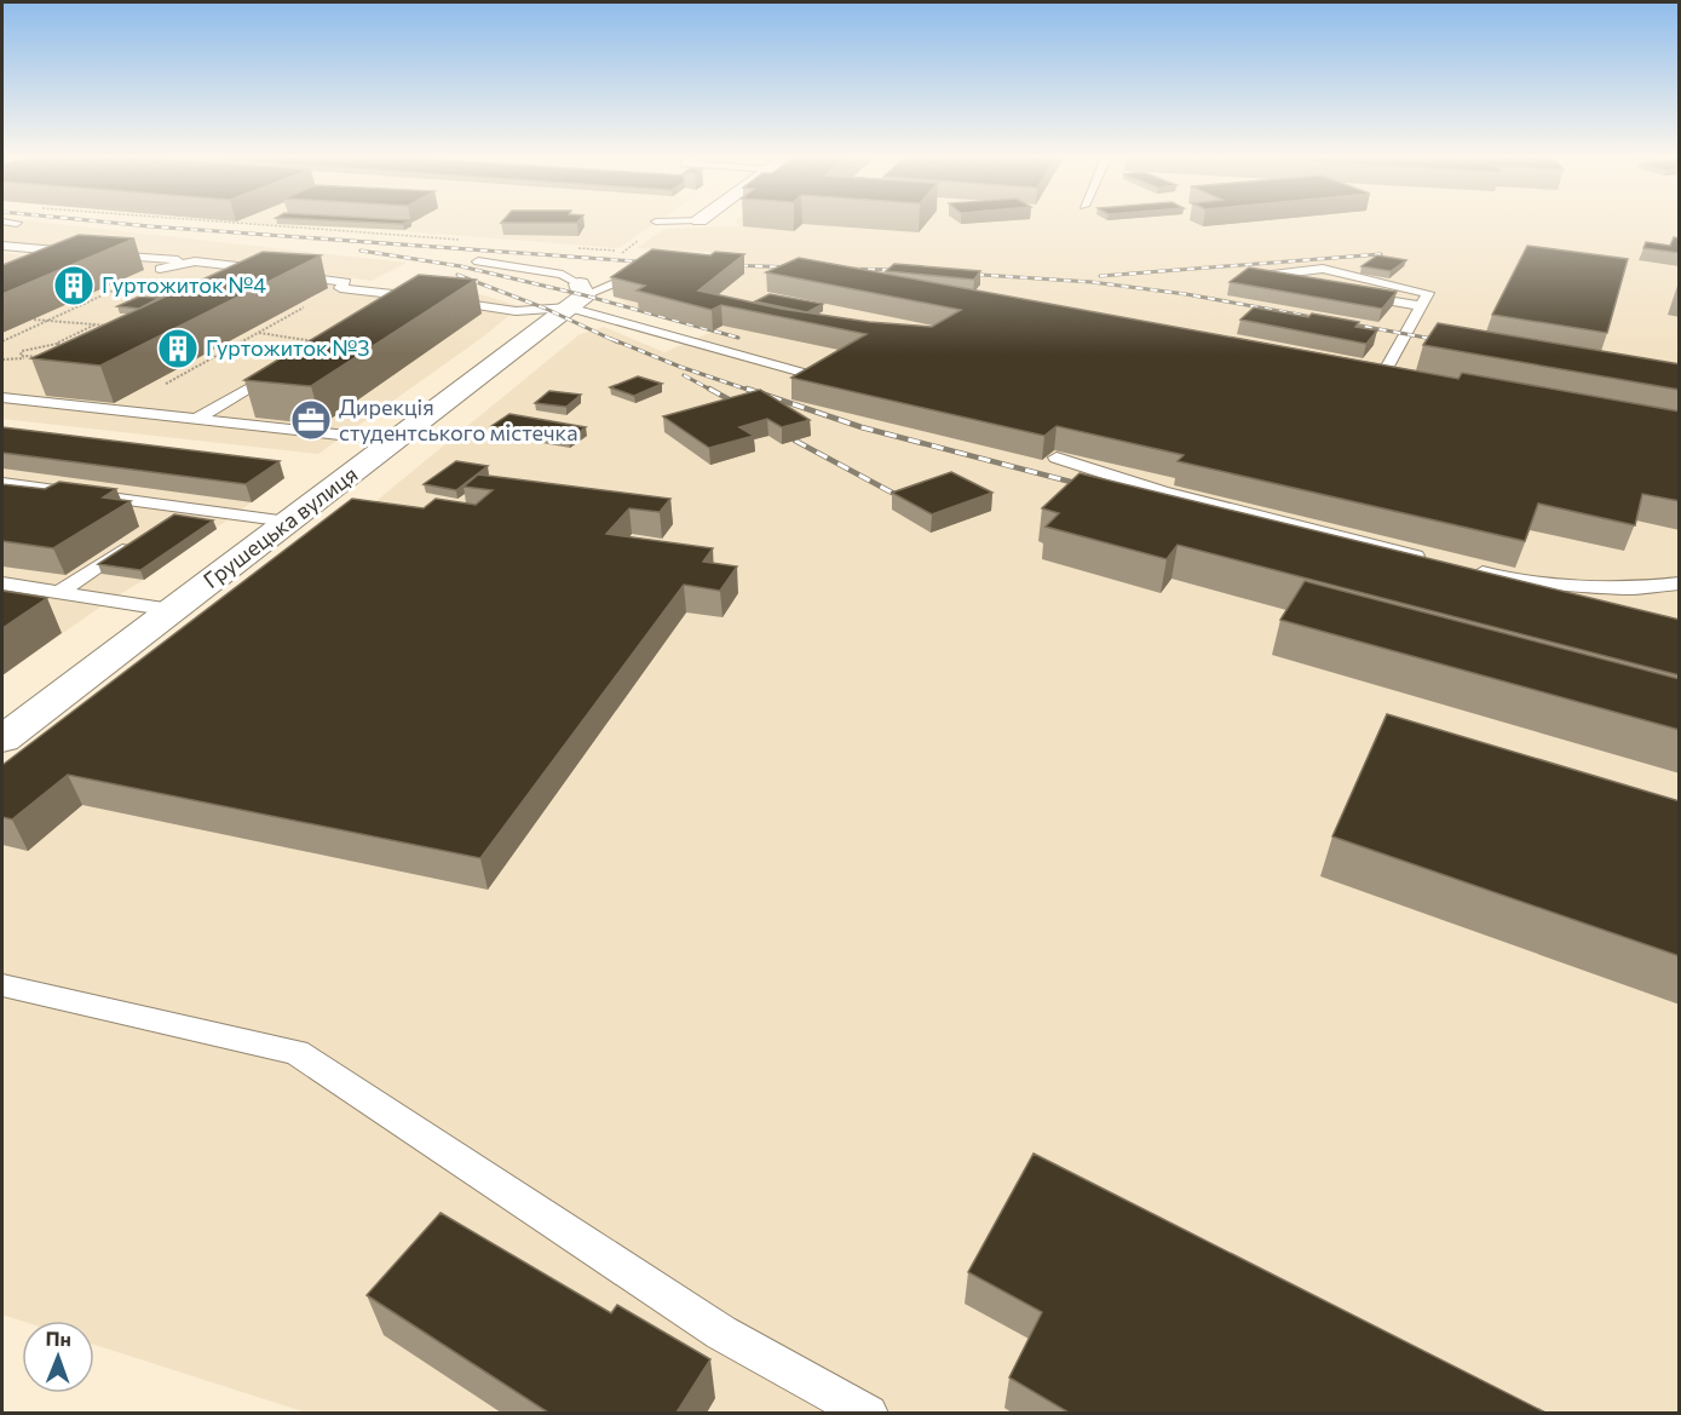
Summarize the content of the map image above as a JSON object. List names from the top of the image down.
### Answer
{
  "streets": {
    "street": ["Грушецька вулиця"]
  },
  "places": {
    "building": ["Гуртожиток №4", "Гуртожиток №3"],
    "office": ["Дирекція студентського містечка"]
  },
  "north": "top"
}
